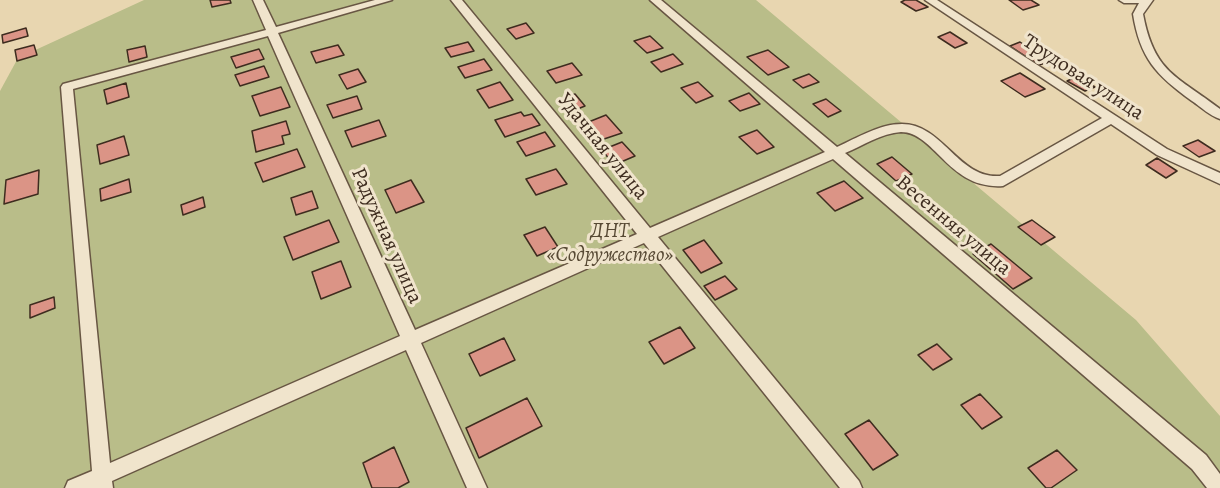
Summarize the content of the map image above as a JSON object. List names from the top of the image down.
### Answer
{
  "streets": {
    "street": [
      "Трудовая улица",
      "Удачная улица",
      "Весенняя улица",
      "Радужная улица"
    ]
  },
  "parks": ["ДНТ «Содружество»"]
}
